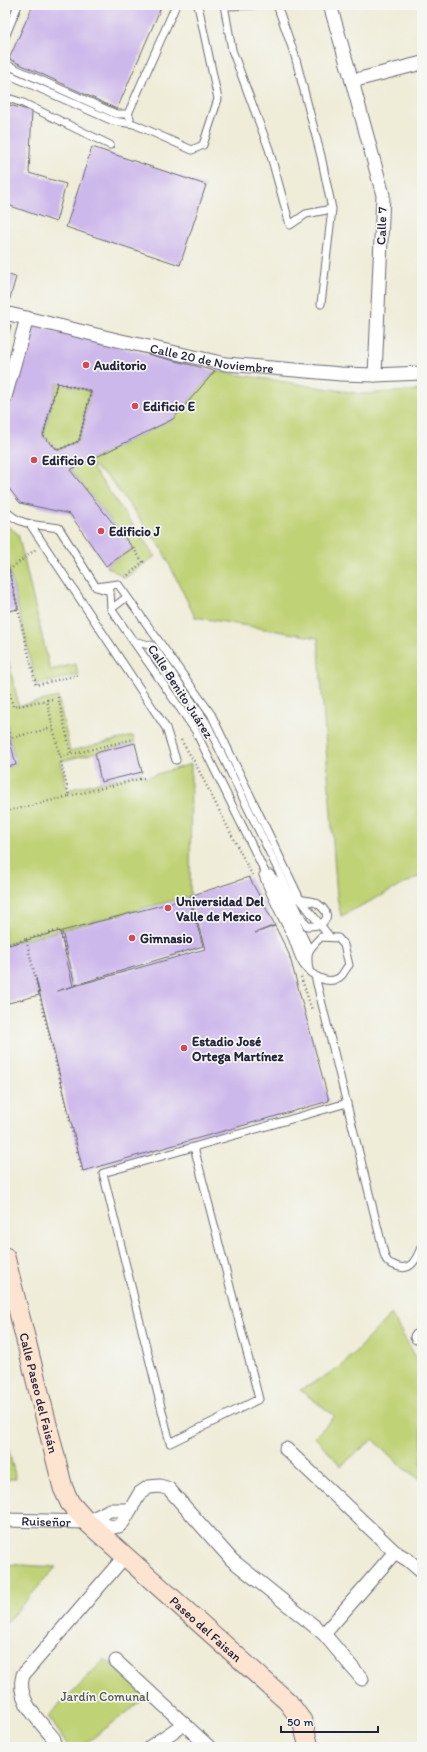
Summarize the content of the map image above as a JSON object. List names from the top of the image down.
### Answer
{
  "streets": {
    "street": [
      "Calle 7",
      "Calle 20 de Noviembre",
      "Calle Paseo del Faisán",
      "Ruiseñor",
      "Paseo del Faisan"
    ],
    "lane": ["Calle Benito Juárez"]
  },
  "crossings": [
    ["Calle 7", "Calle 20 de Noviembre"],
    ["Calle Paseo del Faisán", "Ruiseñor"],
    ["Calle Paseo del Faisán", "Paseo del Faisan"],
    ["Ruiseñor", "Paseo del Faisan"]
  ],
  "parks": ["Jardín Comunal"],
  "places": [
    "Auditorio",
    "Edificio E",
    "Edificio G",
    "Edificio J",
    "Universidad Del Valle de Mexico",
    "Gimnasio",
    "Estadio José Ortega Martínez"
  ],
  "scale_bar": "50 m"
}
